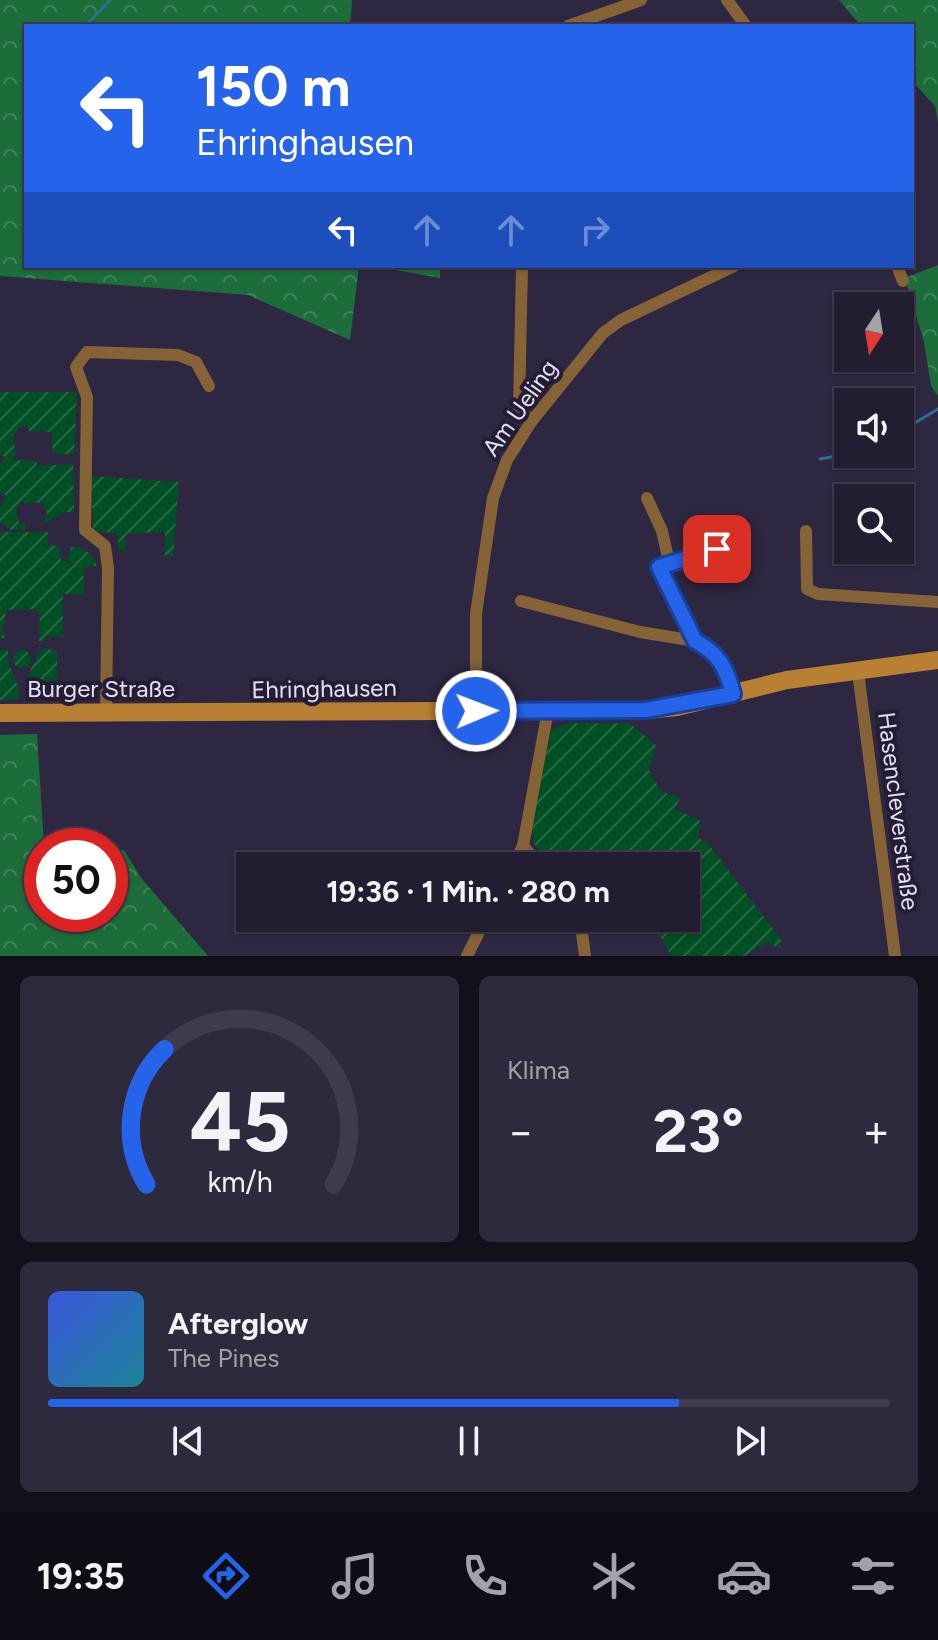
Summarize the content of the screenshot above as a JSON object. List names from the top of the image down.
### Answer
{
  "streets": {
    "main road": ["Burger Straße", "Ehringhausen"],
    "street": ["Am Ueling", "Hasencleverstraße"]
  },
  "crossings": [
    ["Am Ueling", "Ehringhausen"],
    ["Burger Straße", "Ehringhausen"],
    ["Ehringhausen", "Hasencleverstraße"]
  ],
  "north": "bottom",
  "page": {
    "turn": ["150 m", "Ehringhausen"],
    "limit": "50",
    "trip": "19:36 · 1 Min. · 280 m",
    "tile": "Klima",
    "heat": ["−", "23°", "+"],
    "song": ["Afterglow", "The Pines"],
    "tabs": "19:35",
    "gauge": ["45", "km/h"]
  }
}
